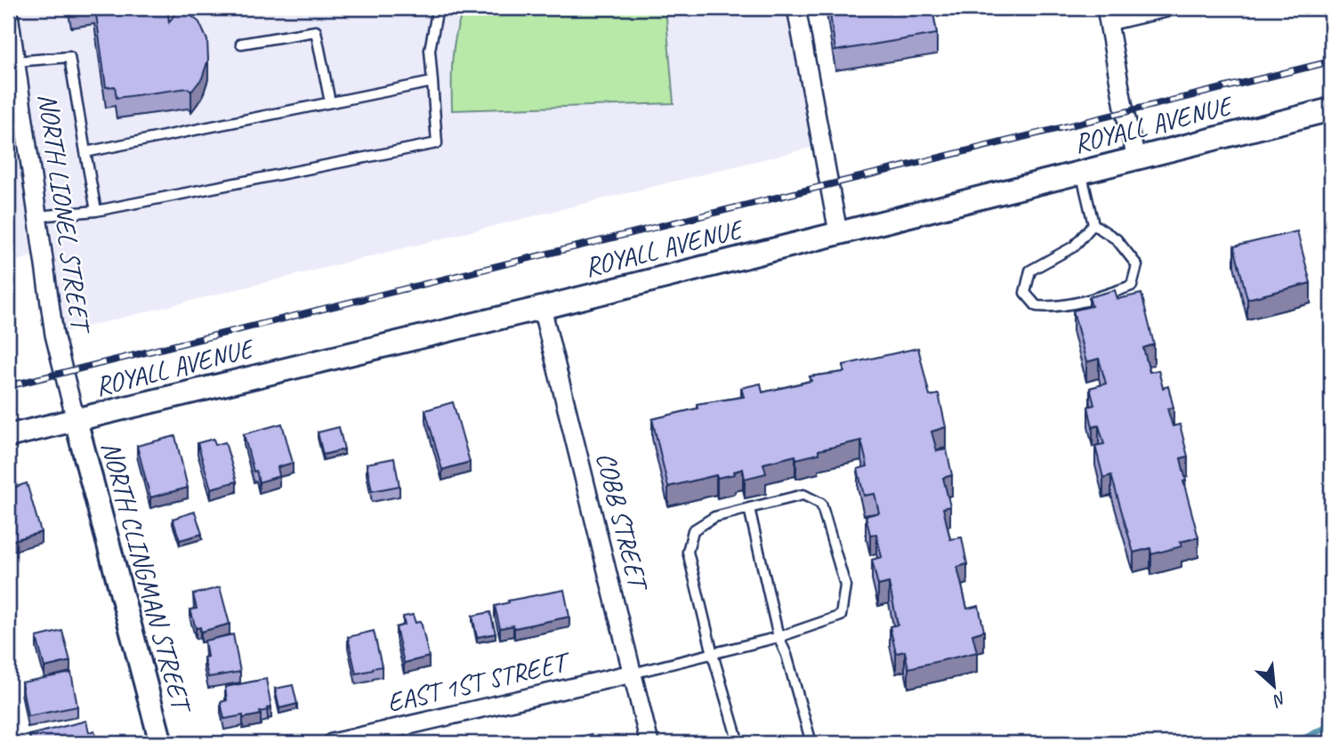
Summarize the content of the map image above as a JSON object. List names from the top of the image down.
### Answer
{
  "streets": {
    "street": [
      "ROYALL AVENUE",
      "NORTH LIONEL STREET",
      "COBB STREET",
      "NORTH CLINGMAN STREET",
      "EAST 1ST STREET"
    ]
  },
  "crossings": [
    ["ROYALL AVENUE", "NORTH LIONEL STREET"],
    ["ROYALL AVENUE", "COBB STREET"],
    ["ROYALL AVENUE", "NORTH CLINGMAN STREET"],
    ["NORTH LIONEL STREET", "NORTH CLINGMAN STREET"],
    ["COBB STREET", "EAST 1ST STREET"]
  ],
  "north": "bottom right"
}
